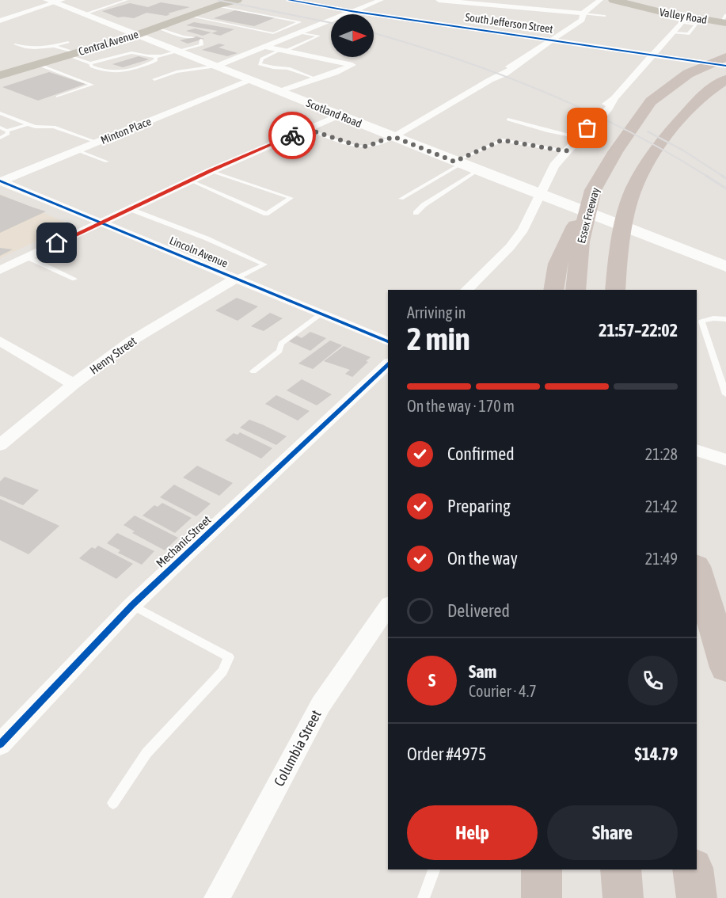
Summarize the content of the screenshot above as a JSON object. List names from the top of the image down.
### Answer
{
  "streets": {
    "highway": ["Essex Freeway"],
    "main road": ["Valley Road", "Central Avenue", "Scotland Road"],
    "street": [
      "South Jefferson Street",
      "Minton Place",
      "Lincoln Avenue",
      "Henry Street",
      "Mechanic Street",
      "Columbia Street"
    ]
  },
  "crossings": [
    ["Central Avenue", "Scotland Road"],
    ["Scotland Road", "Minton Place"],
    ["Minton Place", "Lincoln Avenue"],
    ["Lincoln Avenue", "Henry Street"]
  ],
  "north": "right",
  "page": {
    "heading": ["2 min", "Arriving in", "21:57–22:02"],
    "panel": [
      "Sam",
      "Courier · 4.7",
      "Order #4975",
      "$14.79"
    ],
    "bar": "On the way · 170 m",
    "list": [
      ["Confirmed", "21:28"],
      ["Preparing", "21:42"],
      ["On the way", "21:49"],
      "Delivered"
    ],
    "round": "S",
    "buttons": ["Help", "Share"]
  }
}
